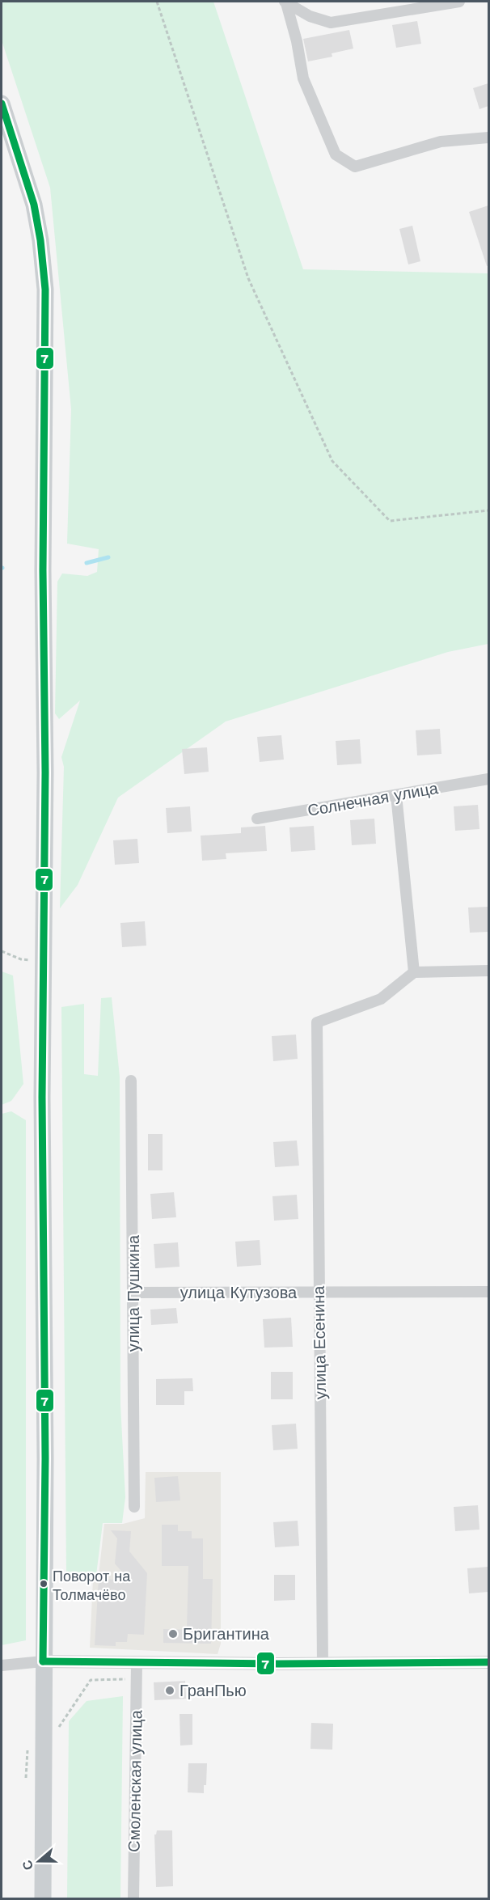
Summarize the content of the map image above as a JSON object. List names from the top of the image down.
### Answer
{
  "streets": {
    "street": [
      "Солнечная улица",
      "улица Кутузова",
      "улица Пушкина",
      "улица Есенина",
      "Смоленская улица"
    ]
  },
  "crossings": [
    ["улица Кутузова", "улица Пушкина"],
    ["улица Кутузова", "улица Есенина"]
  ],
  "places": ["Поворот на Толмачёво", "Бригантина", "ГранПью"],
  "lines": ["transit line 7"],
  "north": "left"
}
